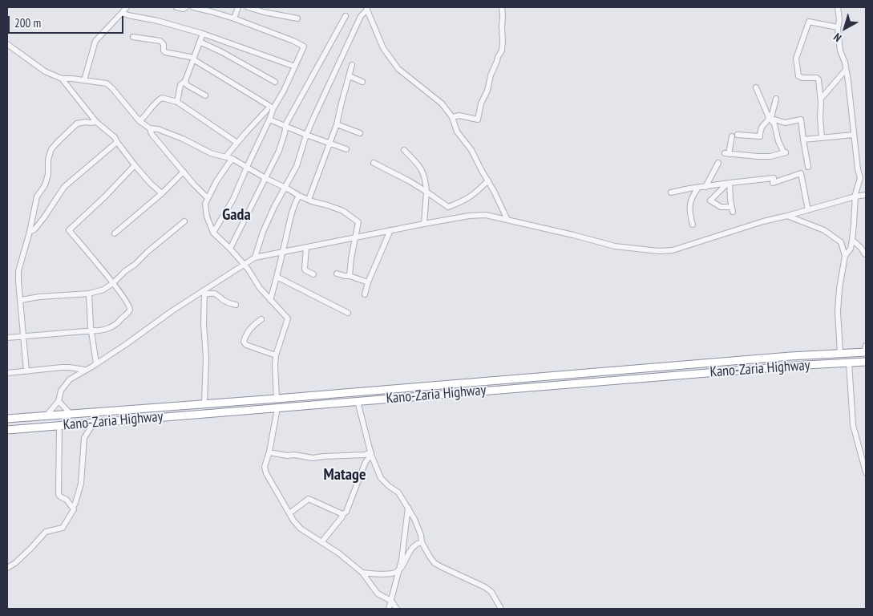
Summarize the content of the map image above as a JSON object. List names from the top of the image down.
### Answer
{
  "streets": {
    "highway": ["Kano-Zaria Highway"]
  },
  "districts": ["Gada", "Matage"],
  "scale_bar": "200 m",
  "north": "bottom left"
}
